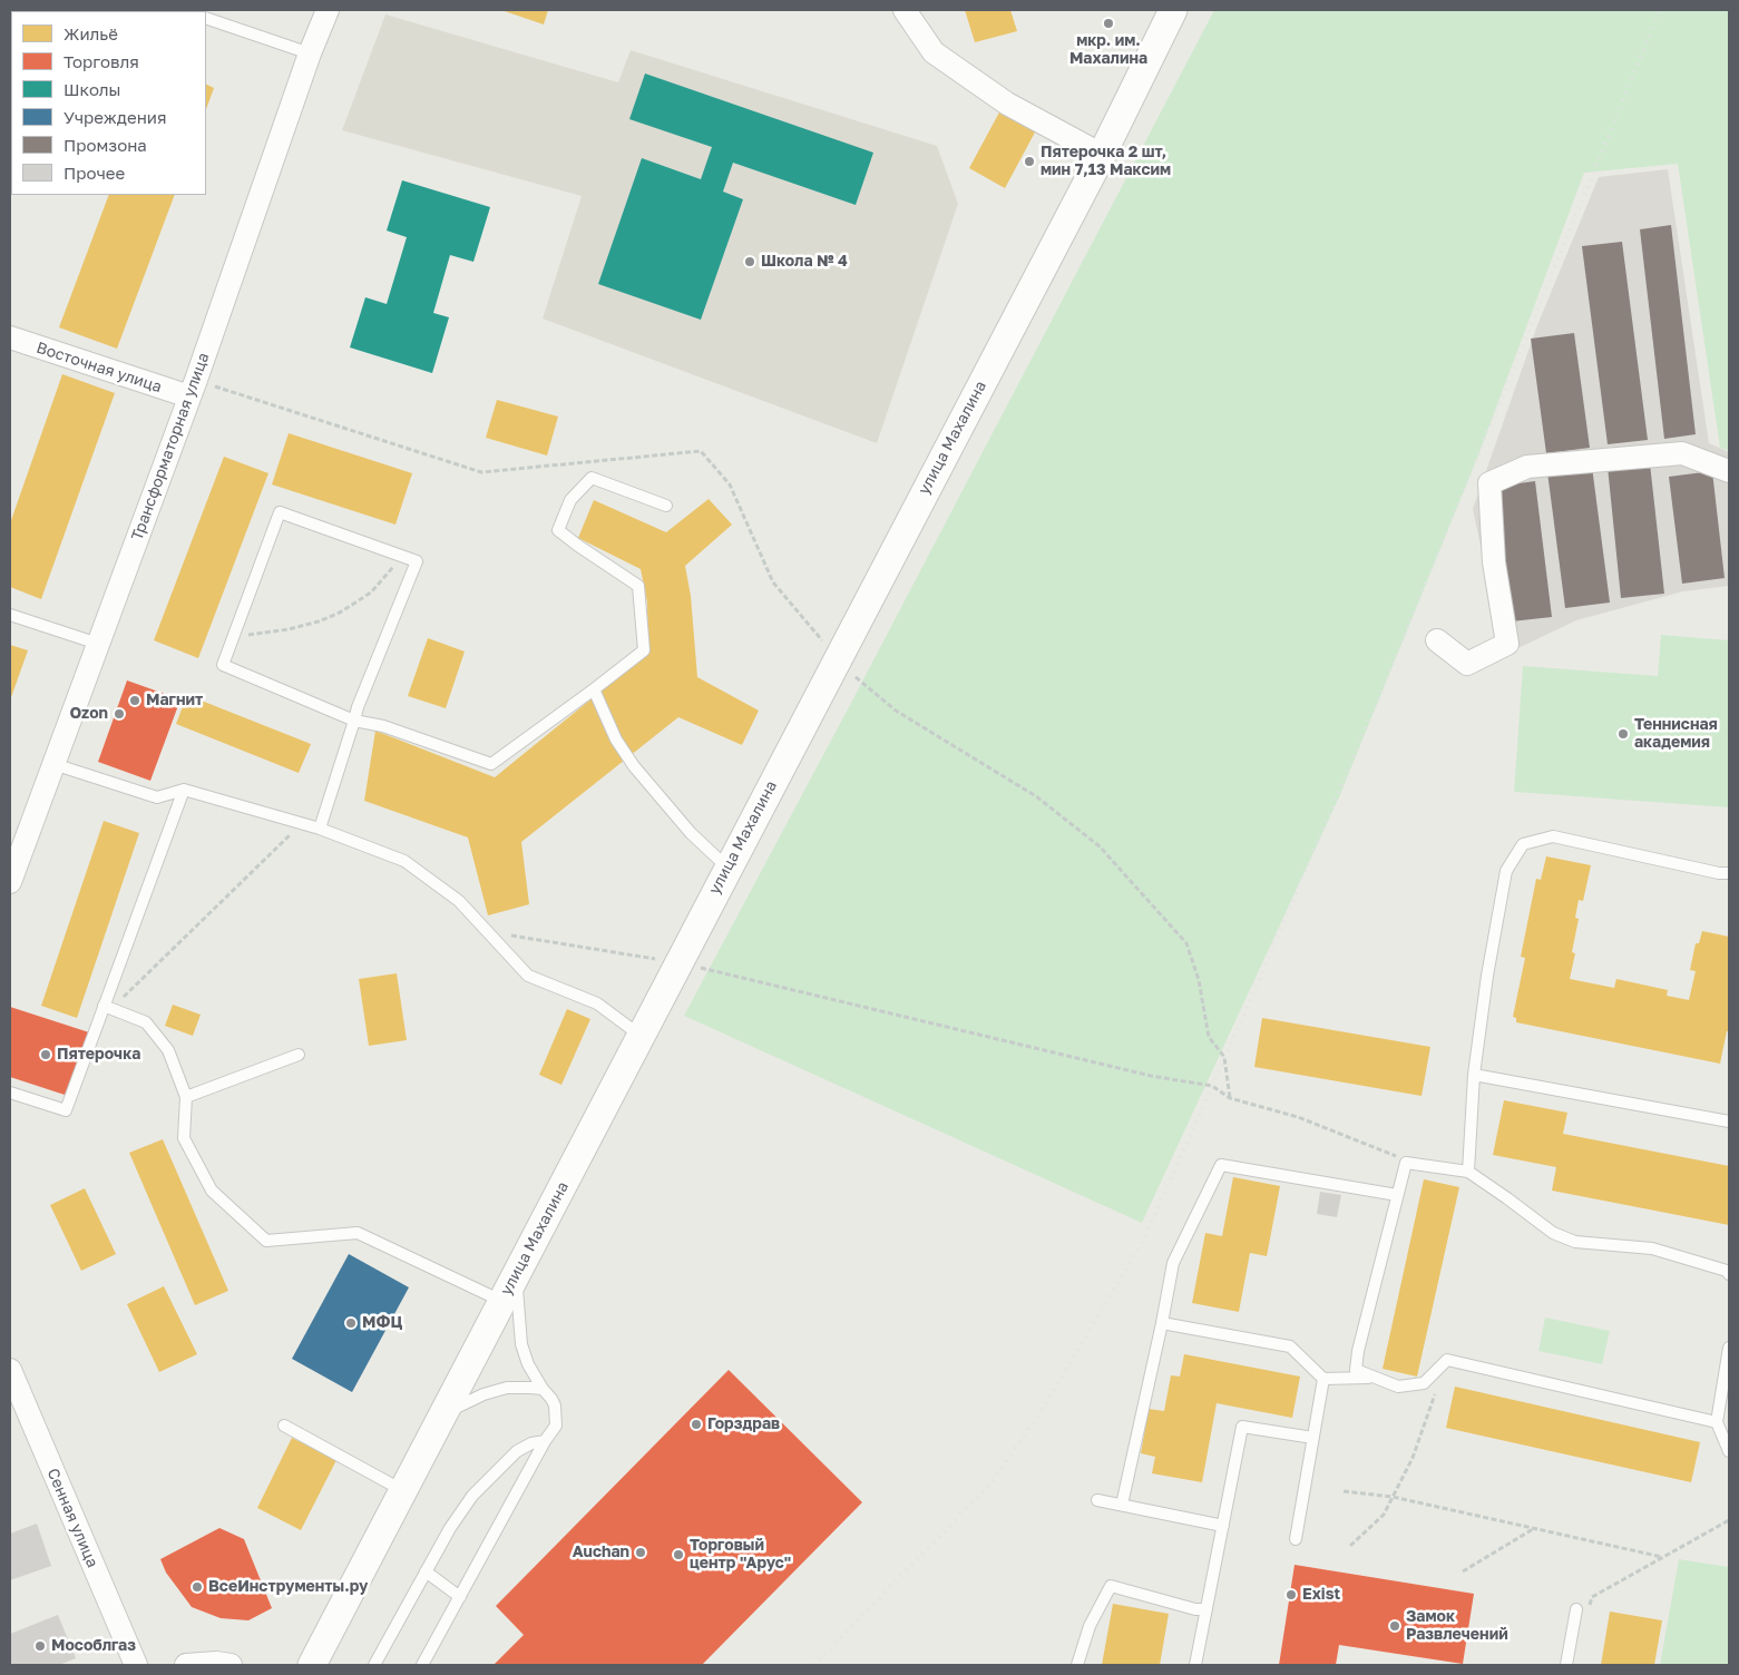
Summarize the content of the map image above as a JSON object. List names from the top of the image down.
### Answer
{
  "streets": {
    "street": [
      "Восточная улица",
      "улица Махалина",
      "Трансформаторная улица",
      "Сенная улица"
    ]
  },
  "crossings": [
    ["Восточная улица", "Трансформаторная улица"]
  ],
  "places": [
    "мкр. им. Махалина",
    "Пятерочка 2 шт, мин 7,13 Максим",
    "Школа № 4",
    "Магнит",
    "Ozon",
    "Теннисная академия",
    "Пятерочка",
    "МФЦ",
    "Горздрав",
    "Auchan",
    "Торговый центр \"Арус\"",
    "ВсеИнструменты.ру",
    "Exist",
    "Замок Развлечений",
    "Мособлгаз"
  ],
  "legend": [
    "Жильё",
    "Торговля",
    "Школы",
    "Учреждения",
    "Промзона",
    "Прочее"
  ]
}
